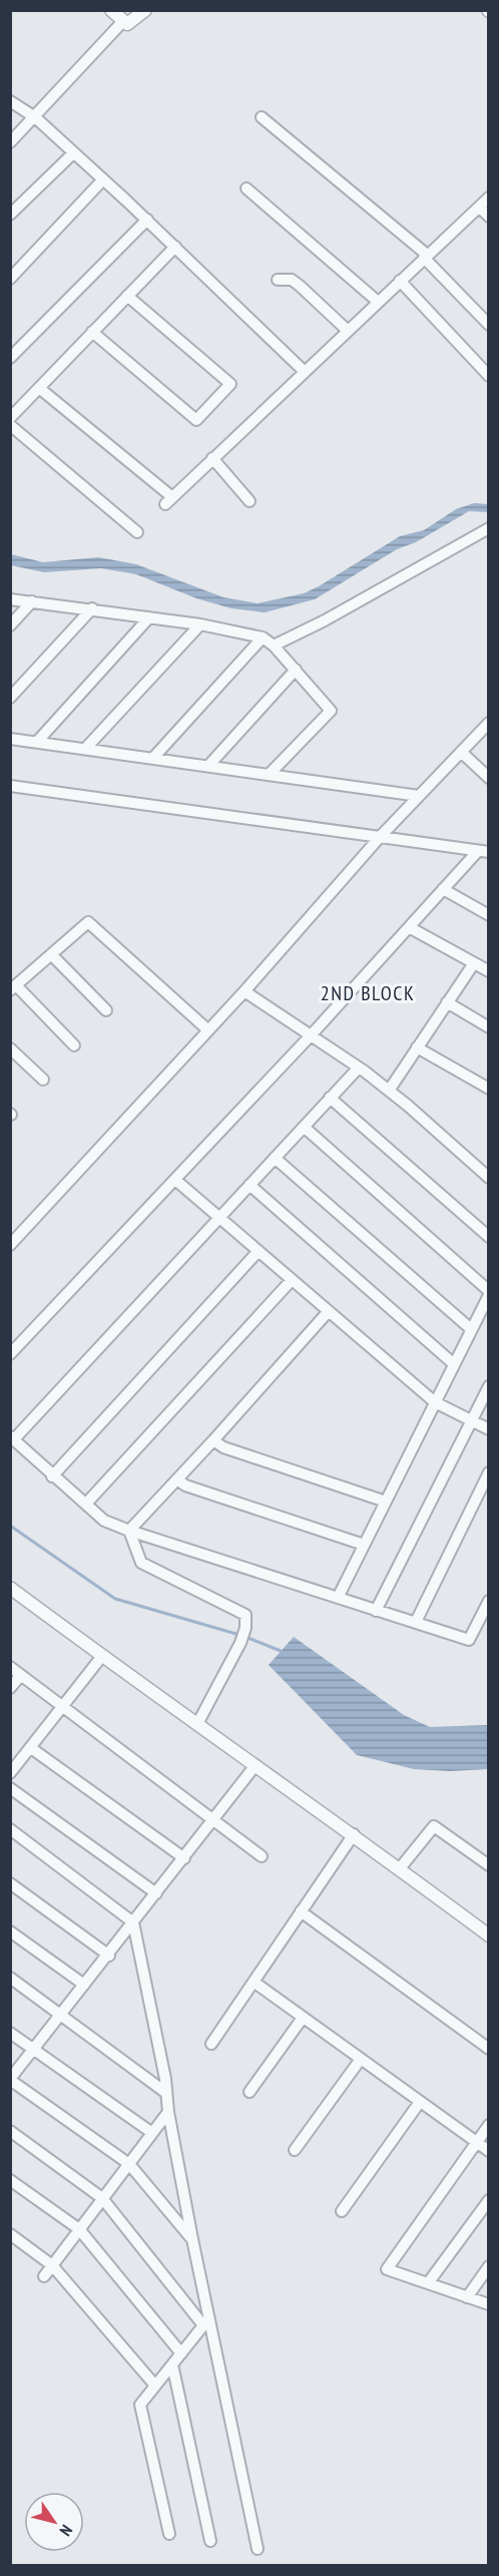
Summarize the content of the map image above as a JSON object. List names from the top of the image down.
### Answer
{
  "districts": ["2ND BLOCK"],
  "north": "bottom right"
}
